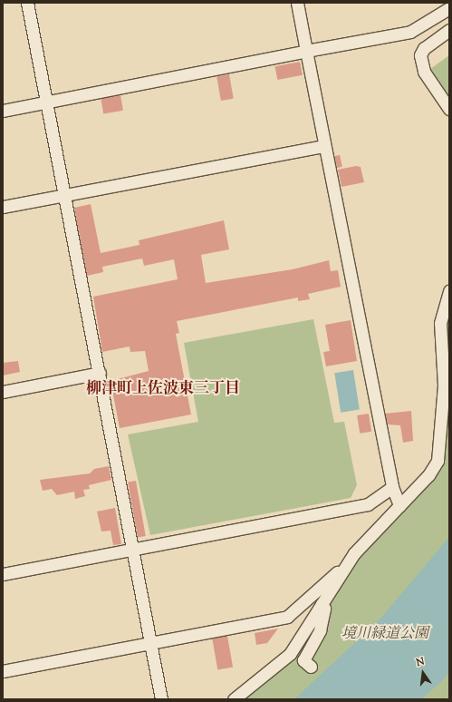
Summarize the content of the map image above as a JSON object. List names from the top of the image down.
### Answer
{
  "districts": ["柳津町上佐波東三丁目"],
  "parks": ["境川緑道公園"],
  "north": "top"
}
